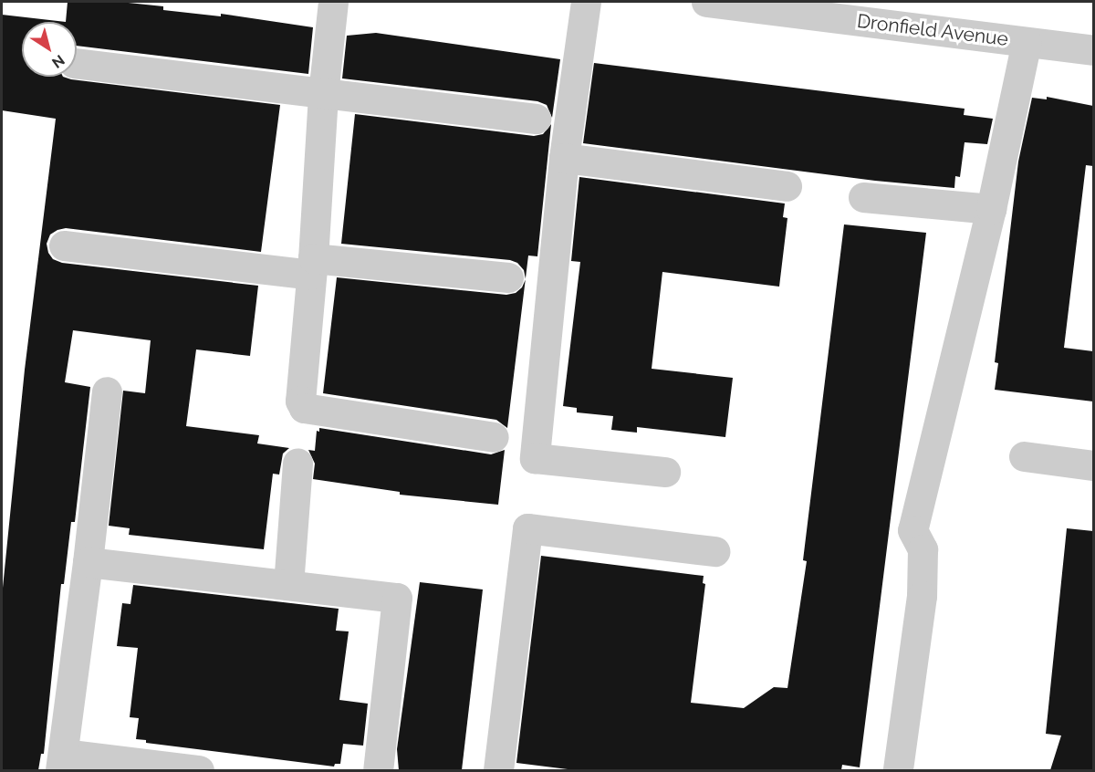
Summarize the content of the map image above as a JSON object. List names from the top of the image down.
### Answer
{
  "streets": {
    "street": ["Dronfield Avenue"]
  },
  "north": "bottom right"
}
